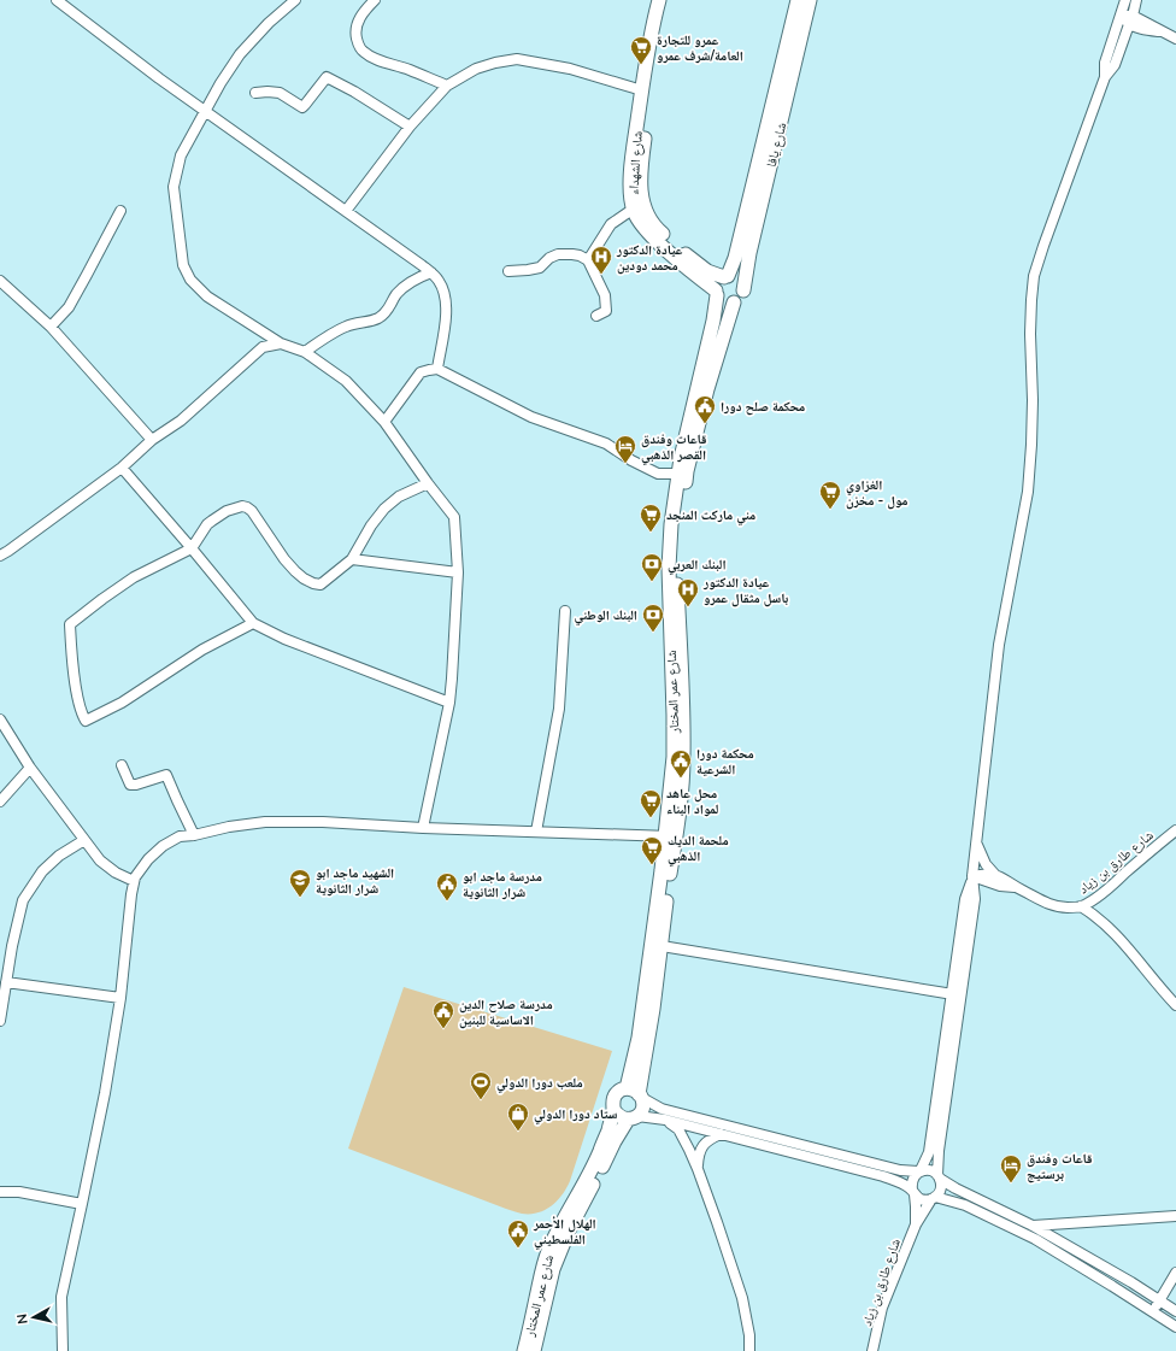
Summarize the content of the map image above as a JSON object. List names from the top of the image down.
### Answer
{
  "streets": {
    "main road": ["شارع يافا", "شارع الشهداء", "شارع عمر المختار"],
    "street": ["شارع طارق بن زياد"]
  },
  "crossings": [
    ["شارع يافا", "شارع الشهداء"],
    ["شارع يافا", "شارع عمر المختار"],
    ["شارع الشهداء", "شارع عمر المختار"]
  ],
  "places": {
    "supermarket": [
      "عمرو للتجارة العامة/شرف عمرو",
      "الغزاوي مول - مخزن",
      "مني ماركت المنجد",
      "محل عاهد لمواد البناء",
      "ملحمة الديك الذهبي"
    ],
    "hospital": ["عيادة الدكتور محمد دودين", "عيادة الدكتور باسل مثقال عمرو"],
    "public building": [
      "محكمة صلح دورا",
      "محكمة دورا الشرعية",
      "مدرسة ماجد ابو شرار الثانوية",
      "مدرسة صلاح الدين الاساسية للبنين",
      "الهلال الأحمر الفلسطيني"
    ],
    "hotel": ["قاعات وفندق القصر الذهبي", "قاعات وفندق برستيج"],
    "bank": ["البنك العربي", "البنك الوطني"],
    "school or university": ["الشهيد ماجد ابو شرار الثانوية"],
    "sports": ["ملعب دورا الدولي"],
    "shop": ["ستاد دورا الدولي"]
  },
  "north": "left"
}
